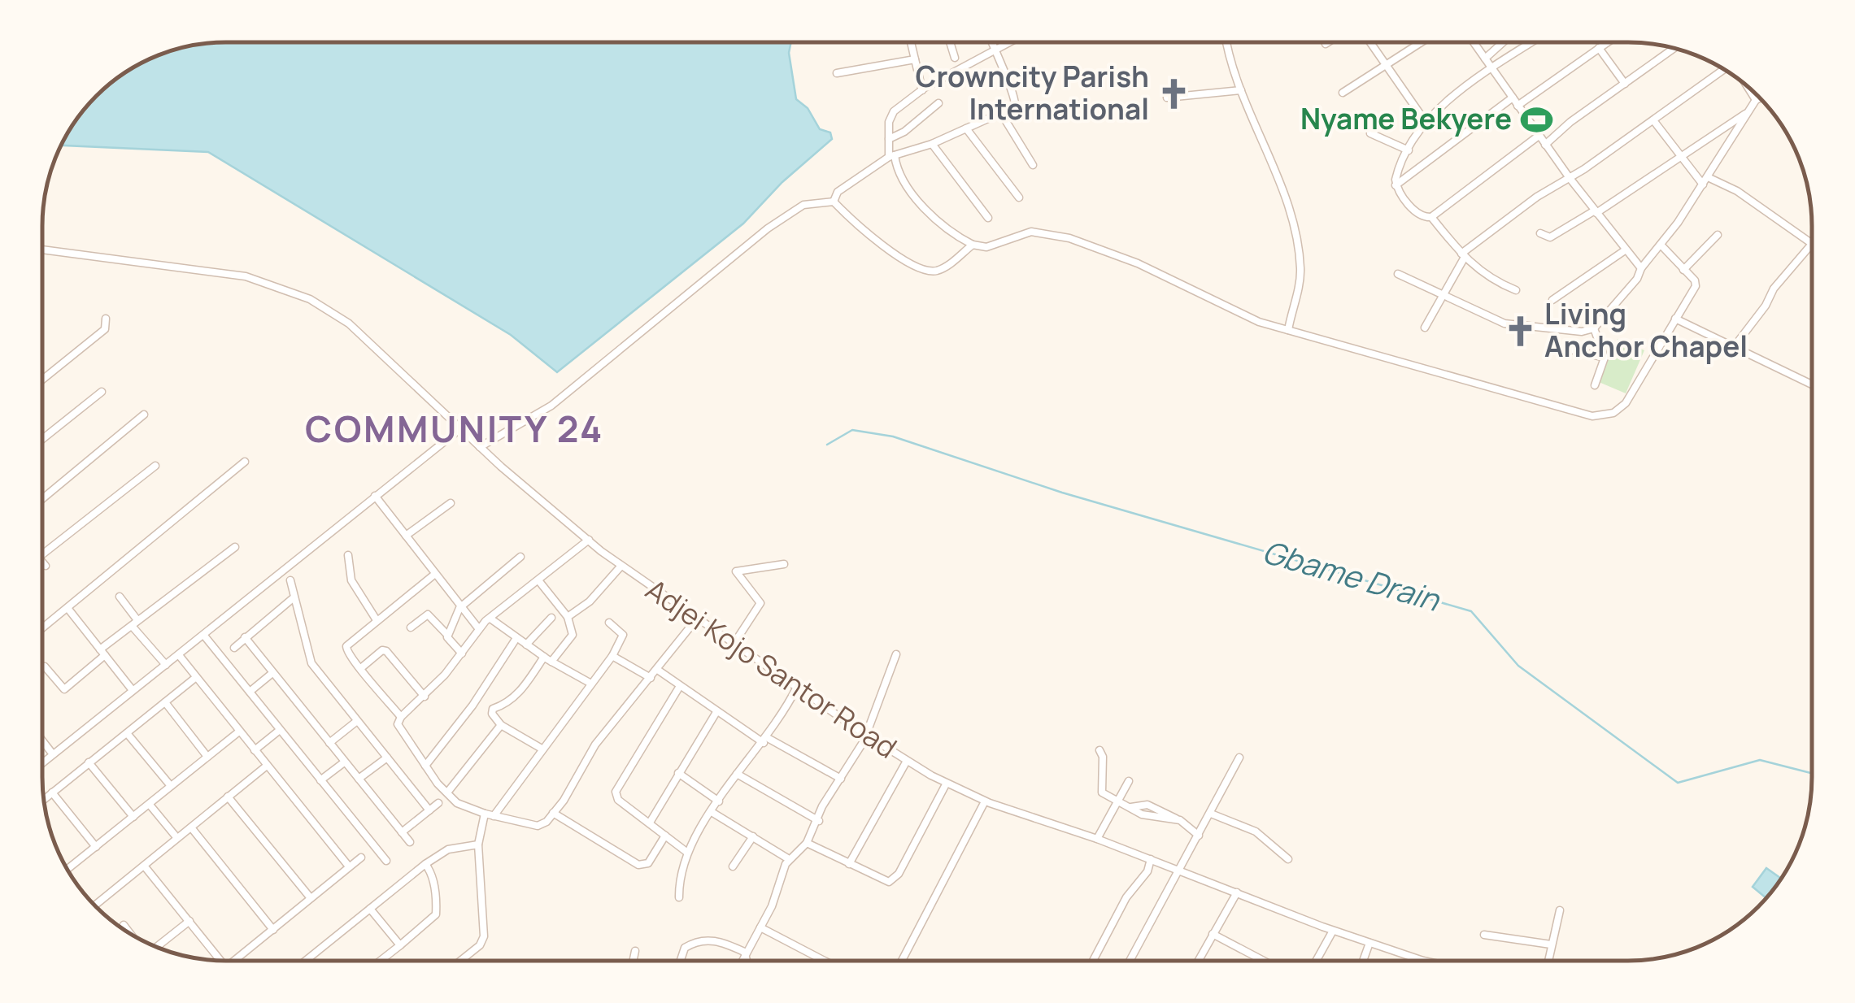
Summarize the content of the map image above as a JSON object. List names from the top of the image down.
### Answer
{
  "streets": {
    "street": ["Adjei Kojo Santor Road"]
  },
  "districts": ["COMMUNITY 24"],
  "water": ["Gbame Drain"],
  "places": {
    "church": ["Crowncity Parish International", "Living Anchor Chapel"],
    "sports": ["Nyame Bekyere"]
  }
}
